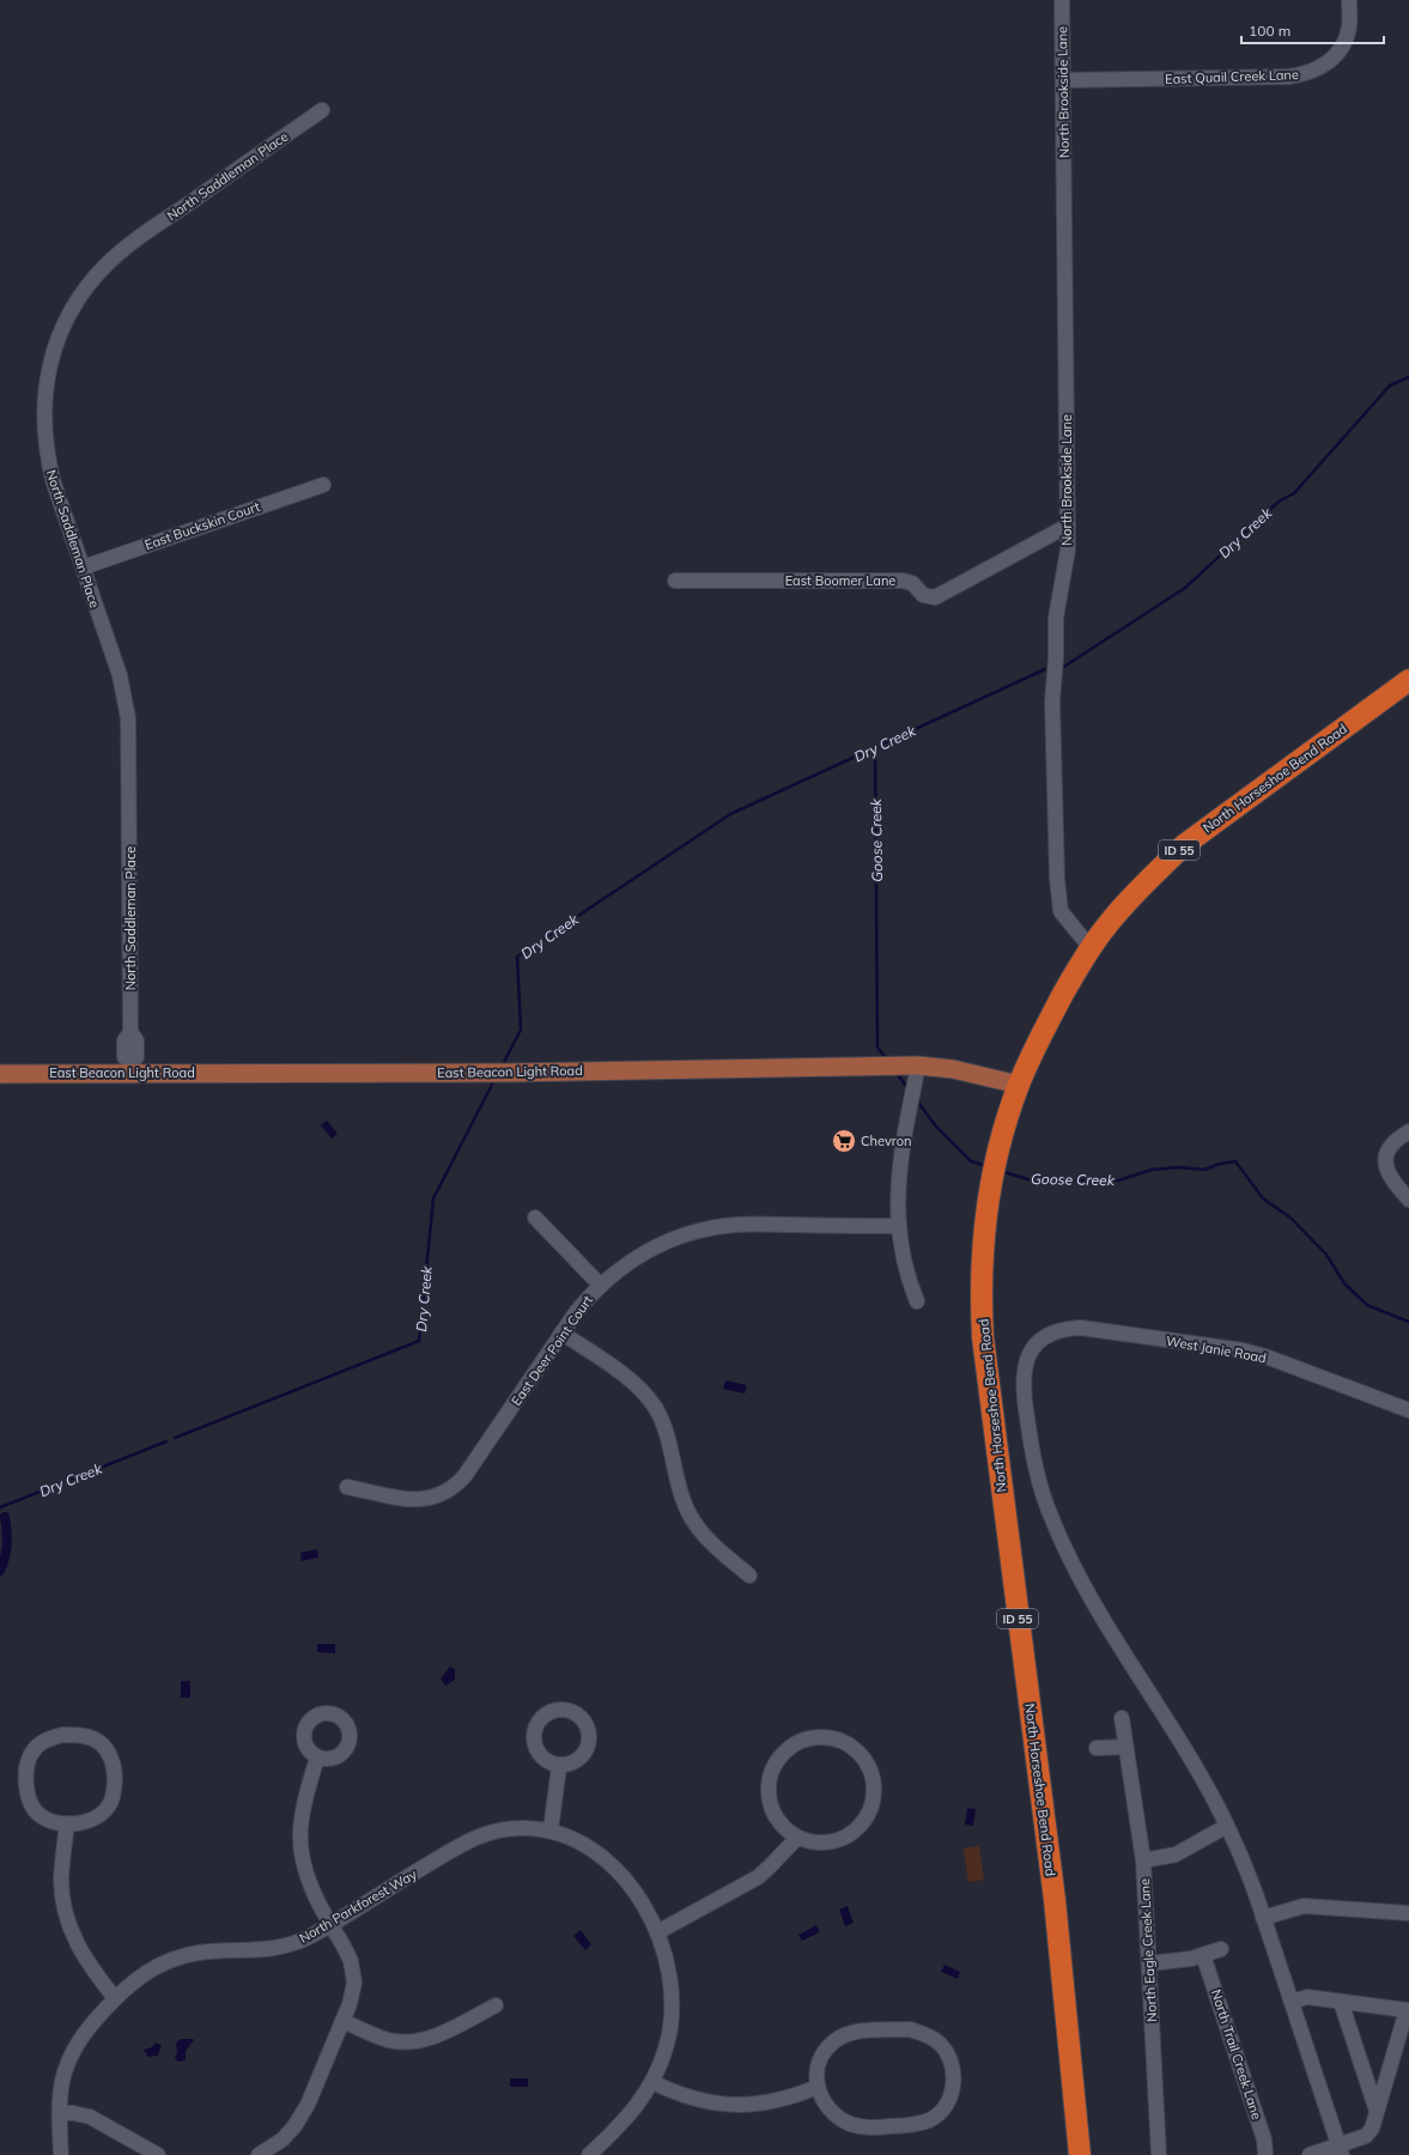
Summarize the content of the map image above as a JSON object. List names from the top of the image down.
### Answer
{
  "streets": {
    "highway": ["North Horseshoe Bend Road", "ID 55"],
    "main road": ["East Beacon Light Road"],
    "street": [
      "East Quail Creek Lane",
      "North Brookside Lane",
      "North Saddleman Place",
      "East Buckskin Court",
      "East Boomer Lane",
      "West Janie Road",
      "East Deer Point Court",
      "North Parkforest Way",
      "North Eagle Creek Lane",
      "North Trail Creek Lane"
    ]
  },
  "crossings": [
    ["East Quail Creek Lane", "North Brookside Lane"],
    ["North Brookside Lane", "East Boomer Lane"],
    ["North Brookside Lane", "North Horseshoe Bend Road"],
    ["North Saddleman Place", "East Buckskin Court"],
    ["North Saddleman Place", "East Beacon Light Road"],
    ["North Horseshoe Bend Road", "East Beacon Light Road"]
  ],
  "water": ["Dry Creek", "Goose Creek"],
  "places": {
    "supermarket": ["Chevron"]
  },
  "scale_bar": "100 m"
}
